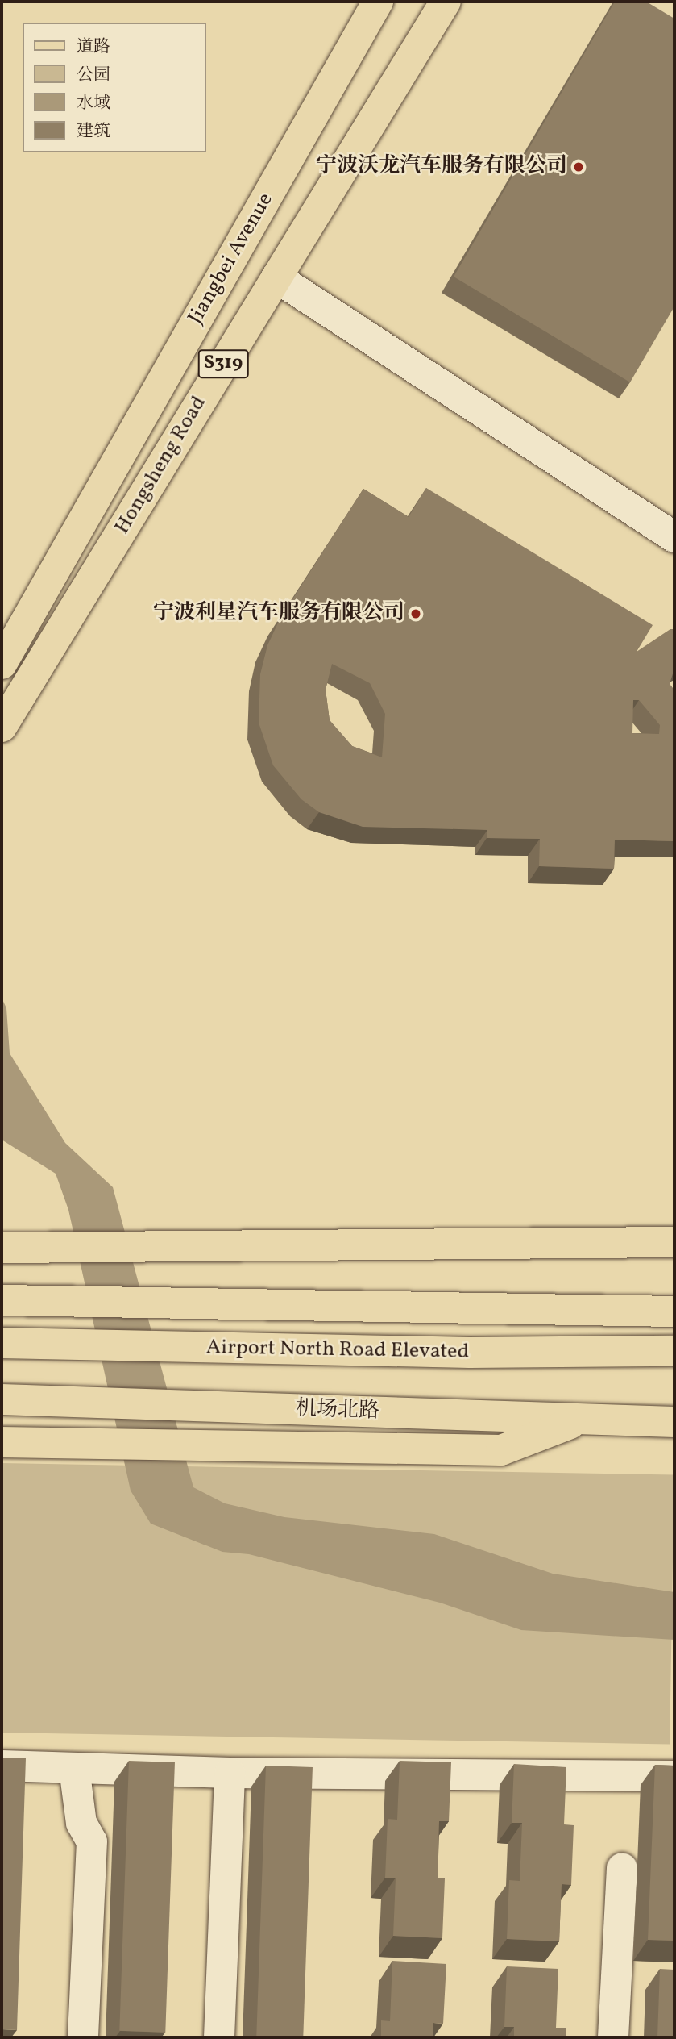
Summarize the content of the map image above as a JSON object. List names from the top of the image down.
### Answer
{
  "streets": {
    "main road": [
      "Jiangbei Avenue",
      "S319",
      "Hongsheng Road",
      "Airport North Road Elevated",
      "机场北路"
    ]
  },
  "places": ["宁波沃龙汽车服务有限公司", "宁波利星汽车服务有限公司"],
  "legend": [
    "道路",
    "公园",
    "水域",
    "建筑"
  ]
}
